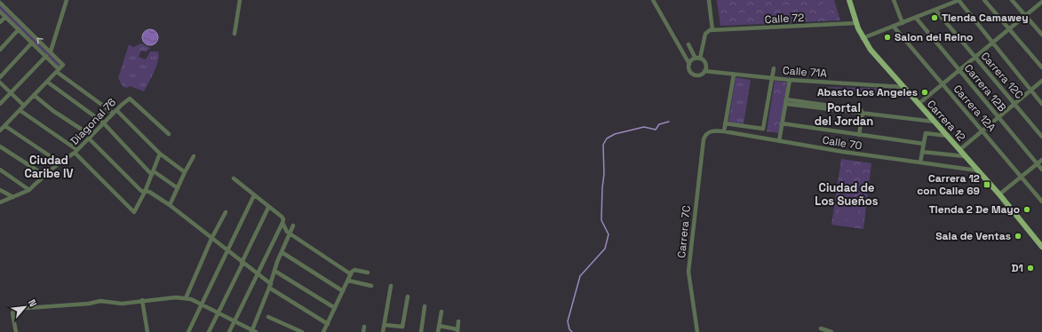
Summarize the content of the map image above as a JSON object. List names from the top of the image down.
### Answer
{
  "streets": {
    "main road": ["Carrera 12"],
    "street": [
      "Calle 72",
      "Calle 71A",
      "Carrera 12C",
      "Carrera 12B",
      "Carrera 12A",
      "Diagonal 76",
      "Calle 70",
      "Carrera 7C"
    ]
  },
  "crossings": [
    ["Calle 72", "Carrera 12"],
    ["Calle 71A", "Carrera 12"],
    ["Carrera 12", "Calle 70"],
    ["Calle 70", "Carrera 7C"]
  ],
  "districts": ["Portal del Jordan", "Ciudad Caribe IV", "Ciudad de Los Sueños"],
  "places": {
    "other": [
      "Tienda Camawey",
      "Salon del Reino",
      "Abasto Los Angeles",
      "Tienda 2 De Mayo",
      "Sala de Ventas",
      "D1"
    ],
    "transit": ["Carrera 12 con Calle 69"]
  },
  "north": "top right"
}
